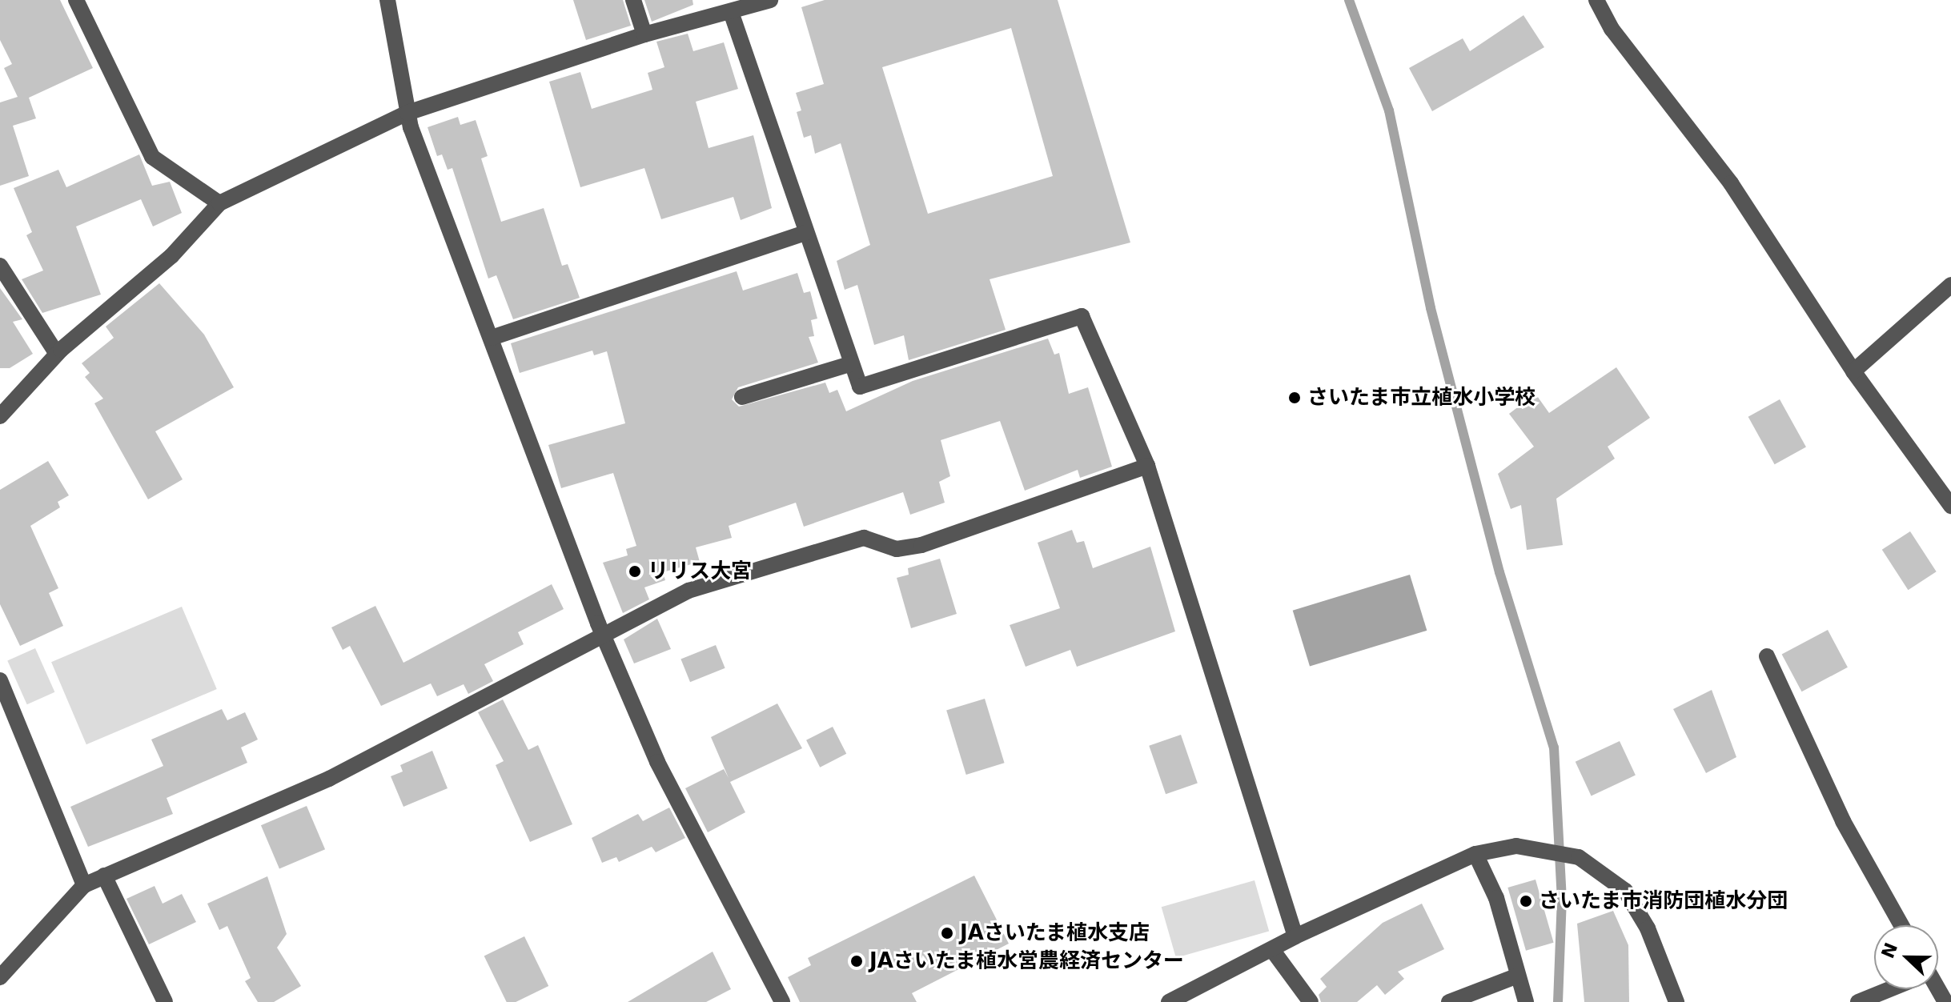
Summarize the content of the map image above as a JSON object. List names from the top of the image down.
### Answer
{
  "places": [
    "さいたま市立植水小学校",
    "リリス大宮",
    "さいたま市消防団植水分団",
    "JAさいたま植水支店",
    "JAさいたま植水営農経済センター"
  ],
  "north": "left"
}
